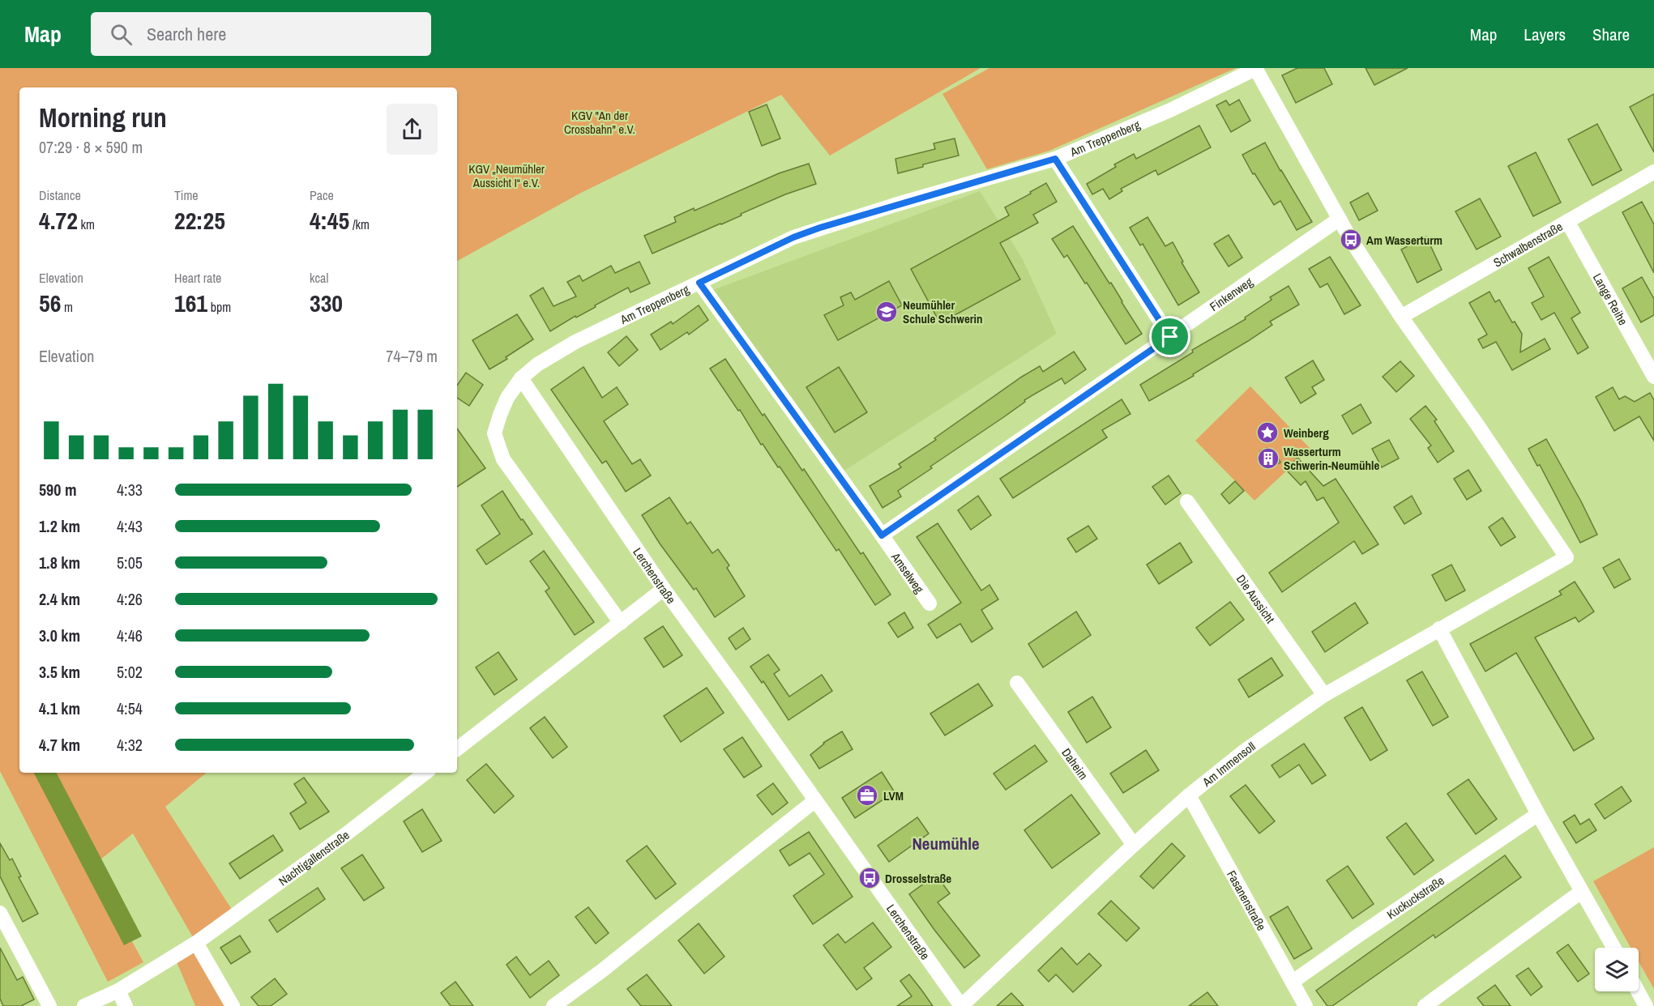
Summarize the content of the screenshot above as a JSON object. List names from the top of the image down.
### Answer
{
  "streets": {
    "street": [
      "Am Treppenberg",
      "Schwalbenstraße",
      "Finkenweg",
      "Lange Reihe",
      "Amselweg",
      "Lerchenstraße",
      "Die Aussicht",
      "Daheim",
      "Am Immensoll",
      "Nachtigallenstraße",
      "Kuckuckstraße",
      "Fasanenstraße"
    ]
  },
  "crossings": [
    ["Am Treppenberg", "Amselweg"],
    ["Am Treppenberg", "Lerchenstraße"],
    ["Schwalbenstraße", "Lange Reihe"],
    ["Schwalbenstraße", "Am Immensoll"],
    ["Finkenweg", "Amselweg"],
    ["Lerchenstraße", "Am Immensoll"],
    ["Die Aussicht", "Am Immensoll"],
    ["Daheim", "Am Immensoll"],
    ["Am Immensoll", "Fasanenstraße"],
    ["Kuckuckstraße", "Fasanenstraße"]
  ],
  "districts": ["Neumühle"],
  "parks": ["KGV \"An der Crossbahn\" e.V.", "KGV „Neumühler Aussicht I“ e.V."],
  "places": {
    "bus stop": ["Am Wasserturm", "Drosselstraße"],
    "school or university": ["Neumühler Schule Schwerin"],
    "place": ["Weinberg"],
    "building": ["Wasserturm Schwerin-Neumühle"],
    "office": ["LVM"]
  },
  "page": {
    "header": "Map",
    "search": "Search here",
    "nav": ["Map", "Layers", "Share"],
    "heading": ["Morning run", "07:29 · 8 × 590 m"],
    "stats": [
      ["Distance", "4.72 km"],
      ["Time", "22:25"],
      ["Pace", "4:45 /km"],
      ["Elevation", "56 m"],
      ["Heart rate", "161 bpm"],
      ["kcal", "330"]
    ],
    "chart": ["Elevation", "74–79 m"],
    "list": [
      {
        "name": "590 m",
        "note": "4:33"
      },
      {
        "name": "1.2 km",
        "note": "4:43"
      },
      {
        "name": "1.8 km",
        "note": "5:05"
      },
      {
        "name": "2.4 km",
        "note": "4:26"
      },
      {
        "name": "3.0 km",
        "note": "4:46"
      },
      {
        "name": "3.5 km",
        "note": "5:02"
      },
      {
        "name": "4.1 km",
        "note": "4:54"
      },
      {
        "name": "4.7 km",
        "note": "4:32"
      }
    ]
  }
}
